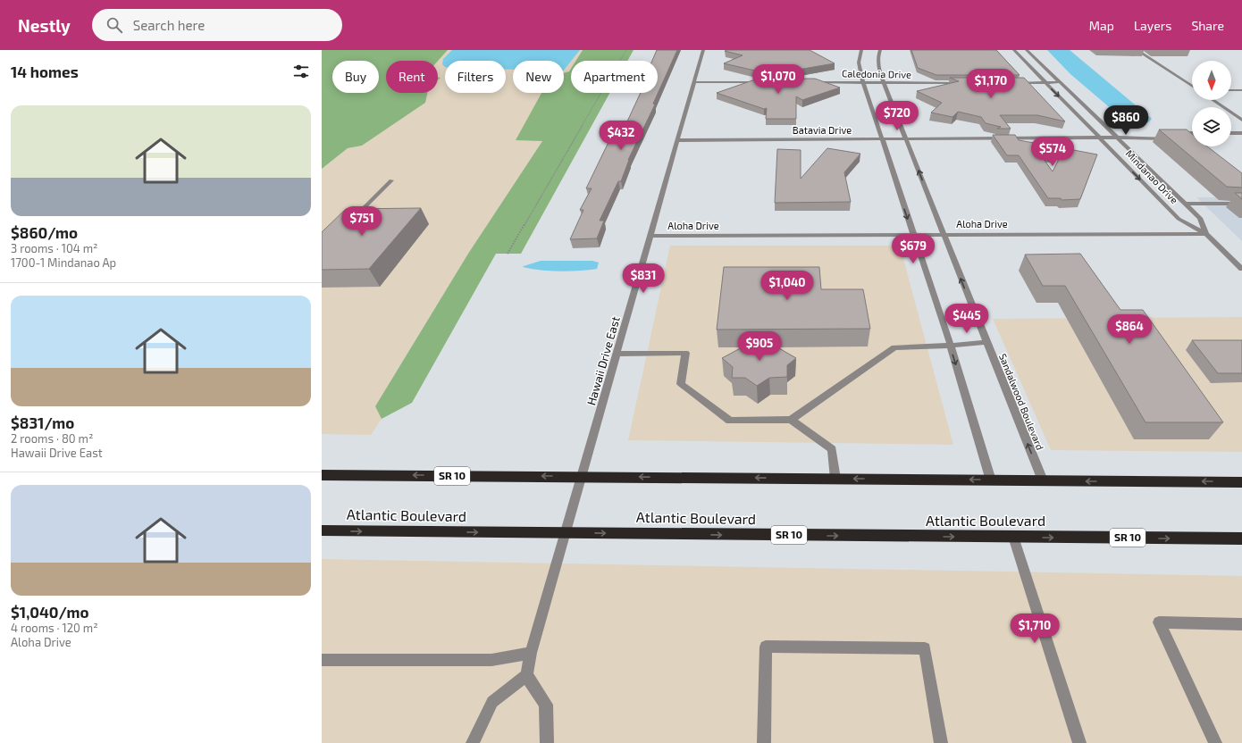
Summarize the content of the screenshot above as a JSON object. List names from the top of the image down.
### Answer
{
  "streets": {
    "highway": ["SR 10", "Atlantic Boulevard"],
    "street": [
      "Caledonia Drive",
      "Batavia Drive",
      "Mindanao Drive",
      "Aloha Drive",
      "Hawaii Drive East",
      "Sandalwood Boulevard"
    ]
  },
  "crossings": [
    ["Caledonia Drive", "Sandalwood Boulevard"],
    ["Batavia Drive", "Mindanao Drive"],
    ["Batavia Drive", "Hawaii Drive East"],
    ["Batavia Drive", "Sandalwood Boulevard"],
    ["Mindanao Drive", "Aloha Drive"],
    ["Aloha Drive", "Hawaii Drive East"],
    ["Aloha Drive", "Sandalwood Boulevard"],
    ["Hawaii Drive East", "SR 10"],
    ["Hawaii Drive East", "Atlantic Boulevard"],
    ["Sandalwood Boulevard", "SR 10"]
  ],
  "north": "bottom",
  "page": {
    "header": "Nestly",
    "search": "Search here",
    "nav": ["Map", "Layers", "Share"],
    "heading": "14 homes",
    "chip": [
      "Buy",
      "Rent",
      "Filters",
      "New",
      "Apartment"
    ],
    "price": [
      "$1,070",
      "$1,170",
      "$720",
      "$860",
      "$432",
      "$574",
      "$751",
      "$679",
      "$831",
      "$1,040",
      "$445",
      "$864",
      "$905",
      "$1,710"
    ],
    "list": [
      {
        "name": "$860/mo",
        "note": "3 rooms · 104 m² · 1700-1 Mindanao Ap"
      },
      {
        "name": "$831/mo",
        "note": "2 rooms · 80 m² · Hawaii Drive East"
      },
      {
        "name": "$1,040/mo",
        "note": "4 rooms · 120 m² · Aloha Drive"
      }
    ]
  }
}
